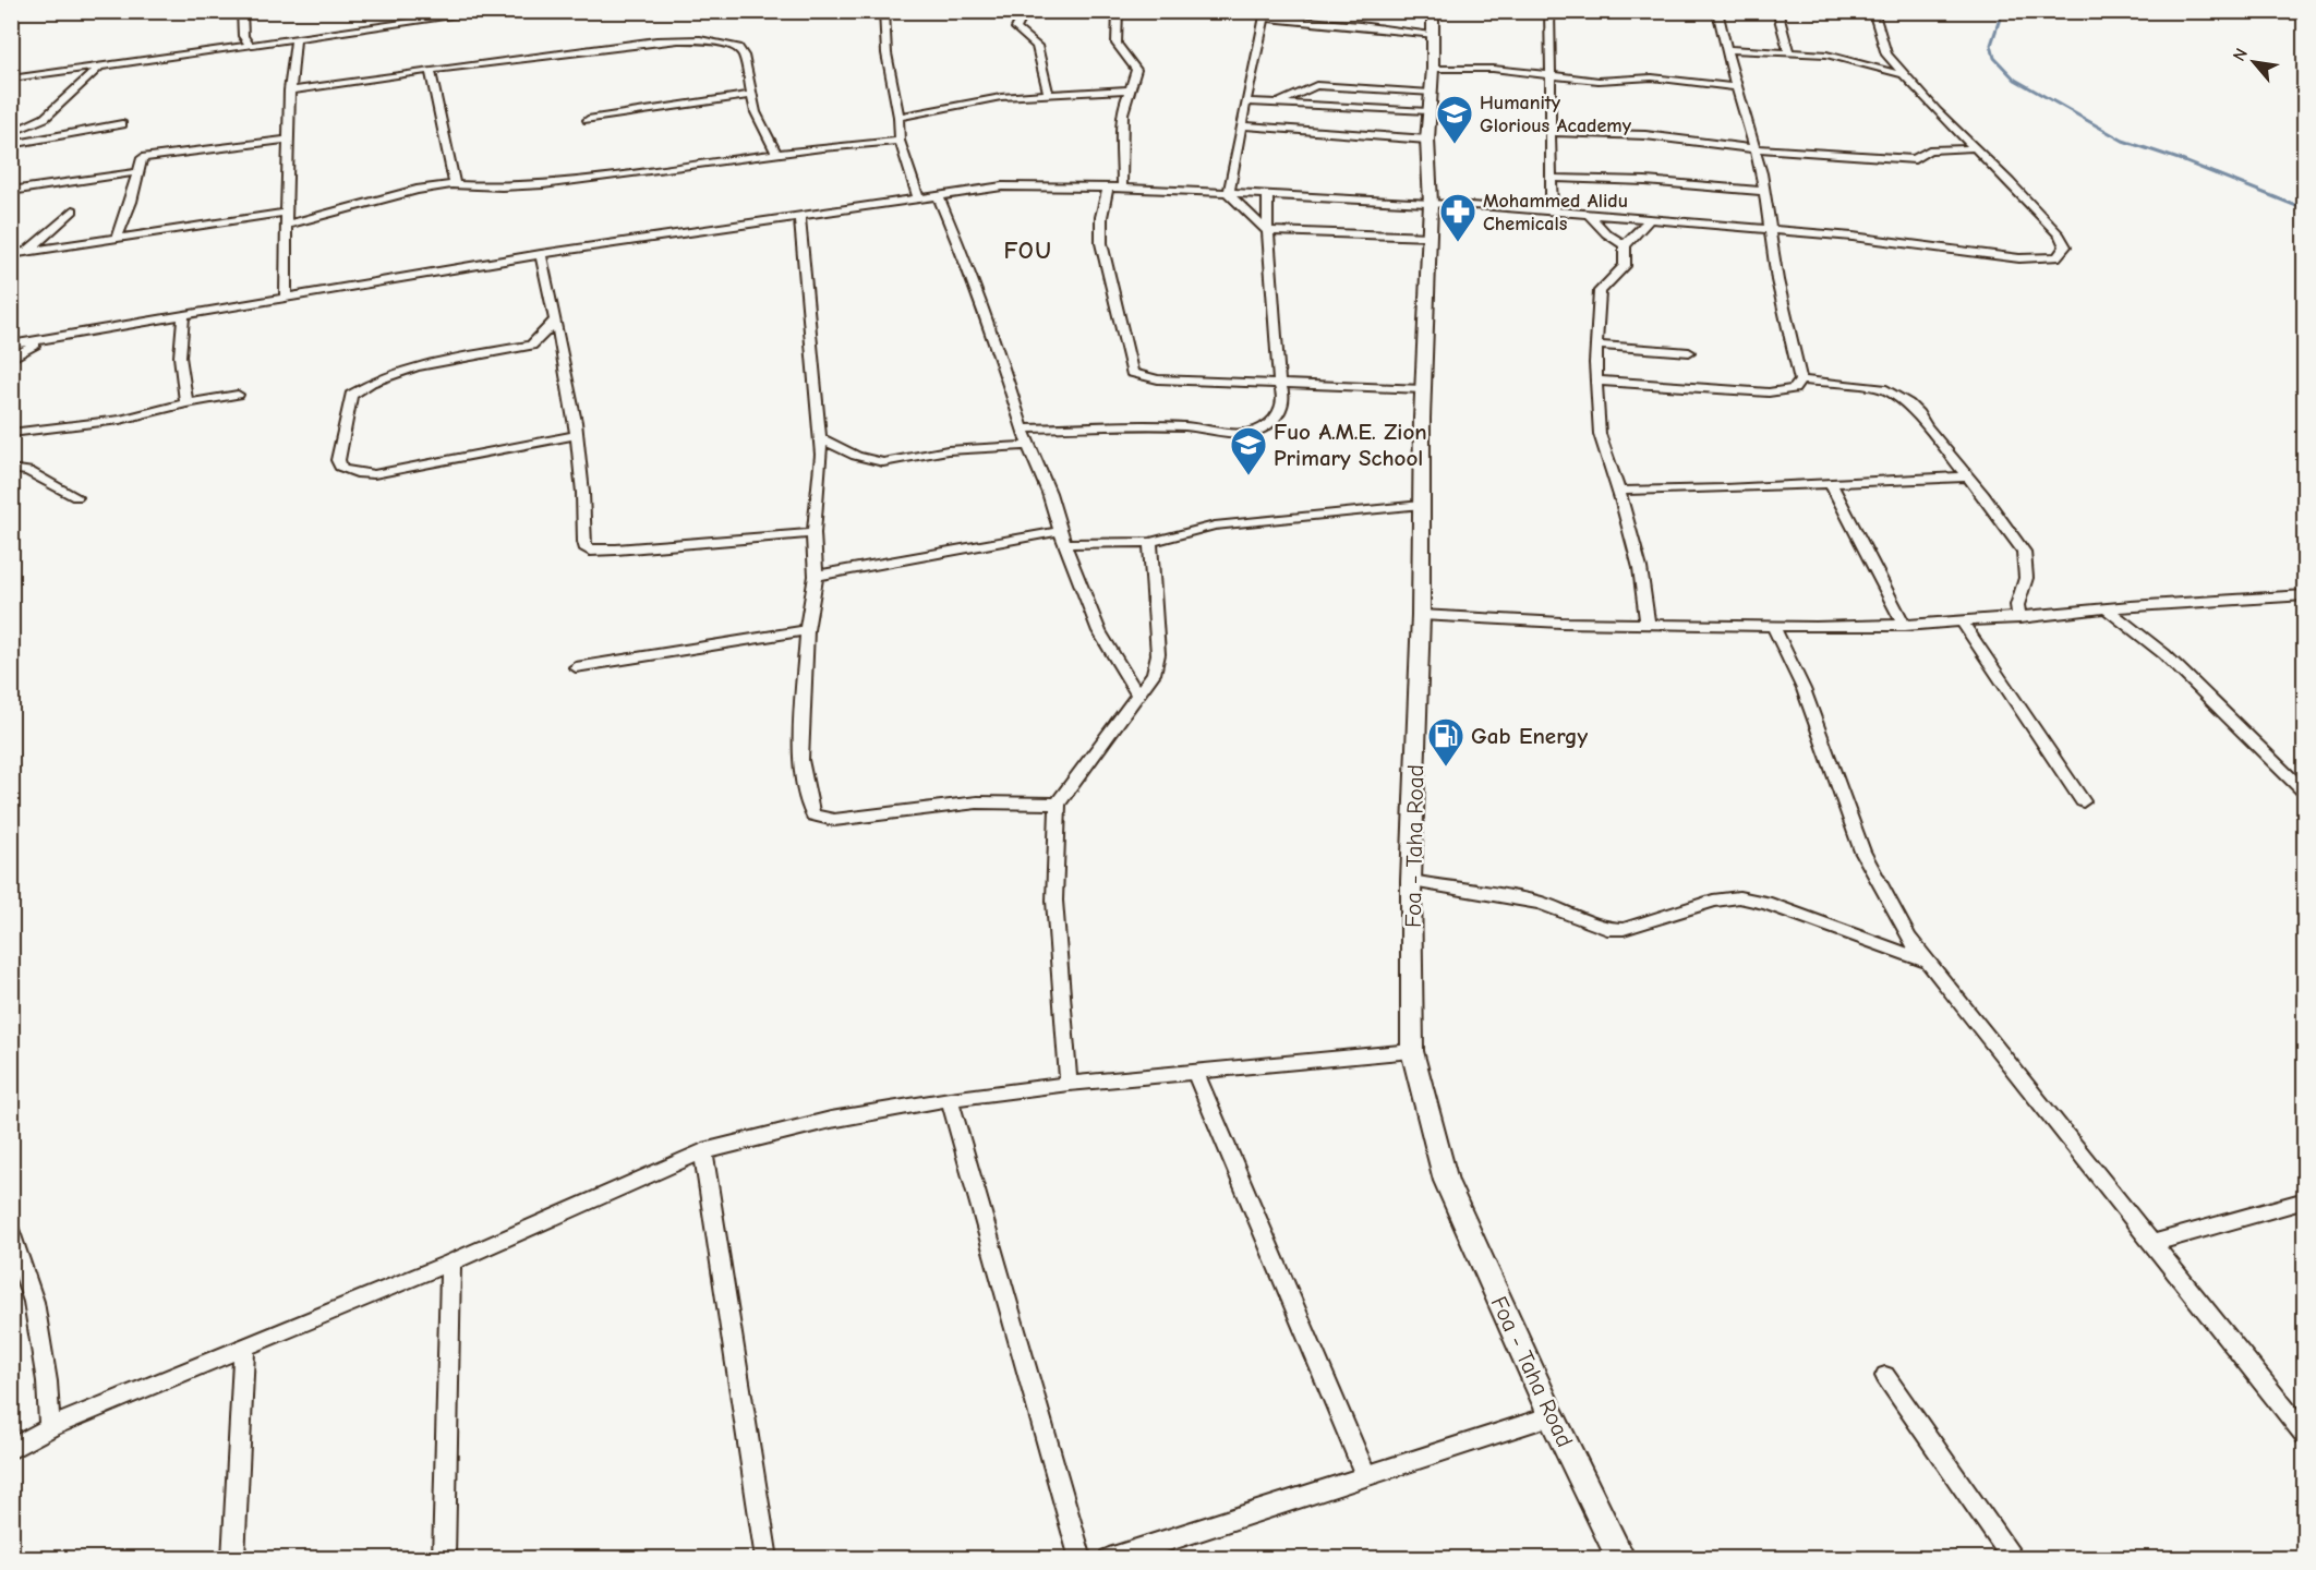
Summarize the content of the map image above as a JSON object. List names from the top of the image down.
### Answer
{
  "streets": {
    "street": ["Foa - Taha Road"]
  },
  "districts": ["FOU"],
  "places": {
    "school or university": ["Humanity Glorious Academy", "Fuo A.M.E. Zion Primary School"],
    "pharmacy": ["Mohammed Alidu Chemicals"],
    "fuel station": ["Gab Energy"]
  },
  "north": "top left"
}
